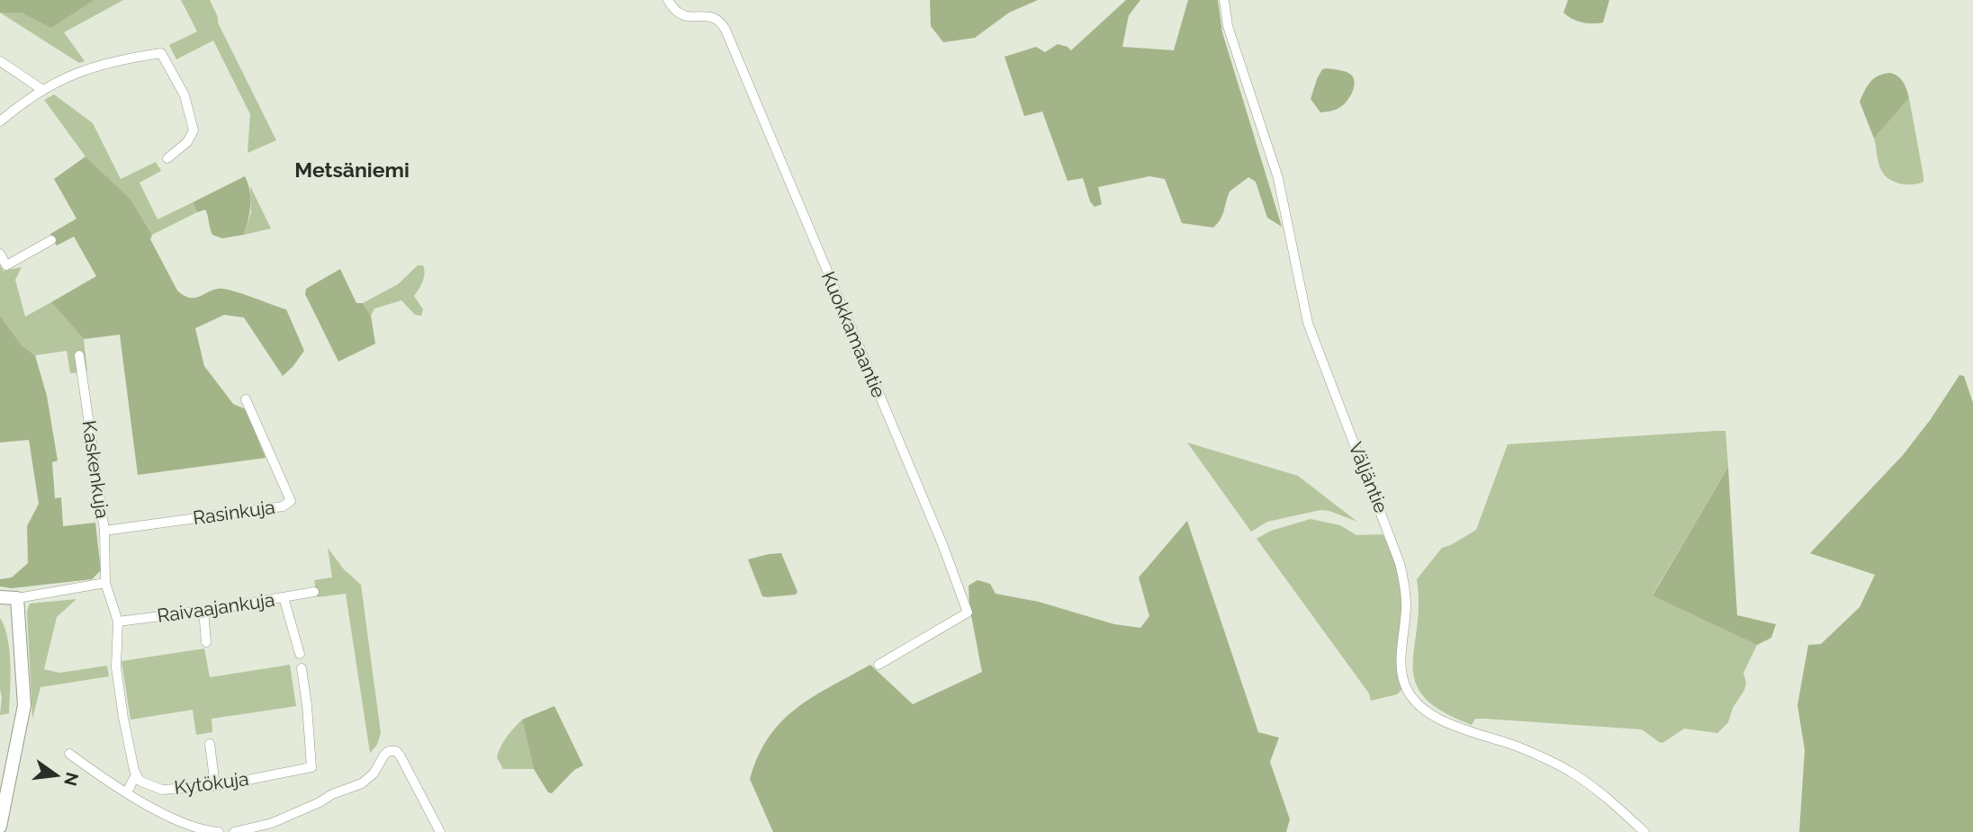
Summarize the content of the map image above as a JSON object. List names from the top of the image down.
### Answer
{
  "streets": {
    "street": [
      "Kuokkamaantie",
      "Kaskenkuja",
      "Väljäntie",
      "Rasinkuja",
      "Raivaajankuja",
      "Kytökuja"
    ]
  },
  "crossings": [
    ["Kaskenkuja", "Rasinkuja"]
  ],
  "districts": ["Metsäniemi"],
  "north": "right"
}
